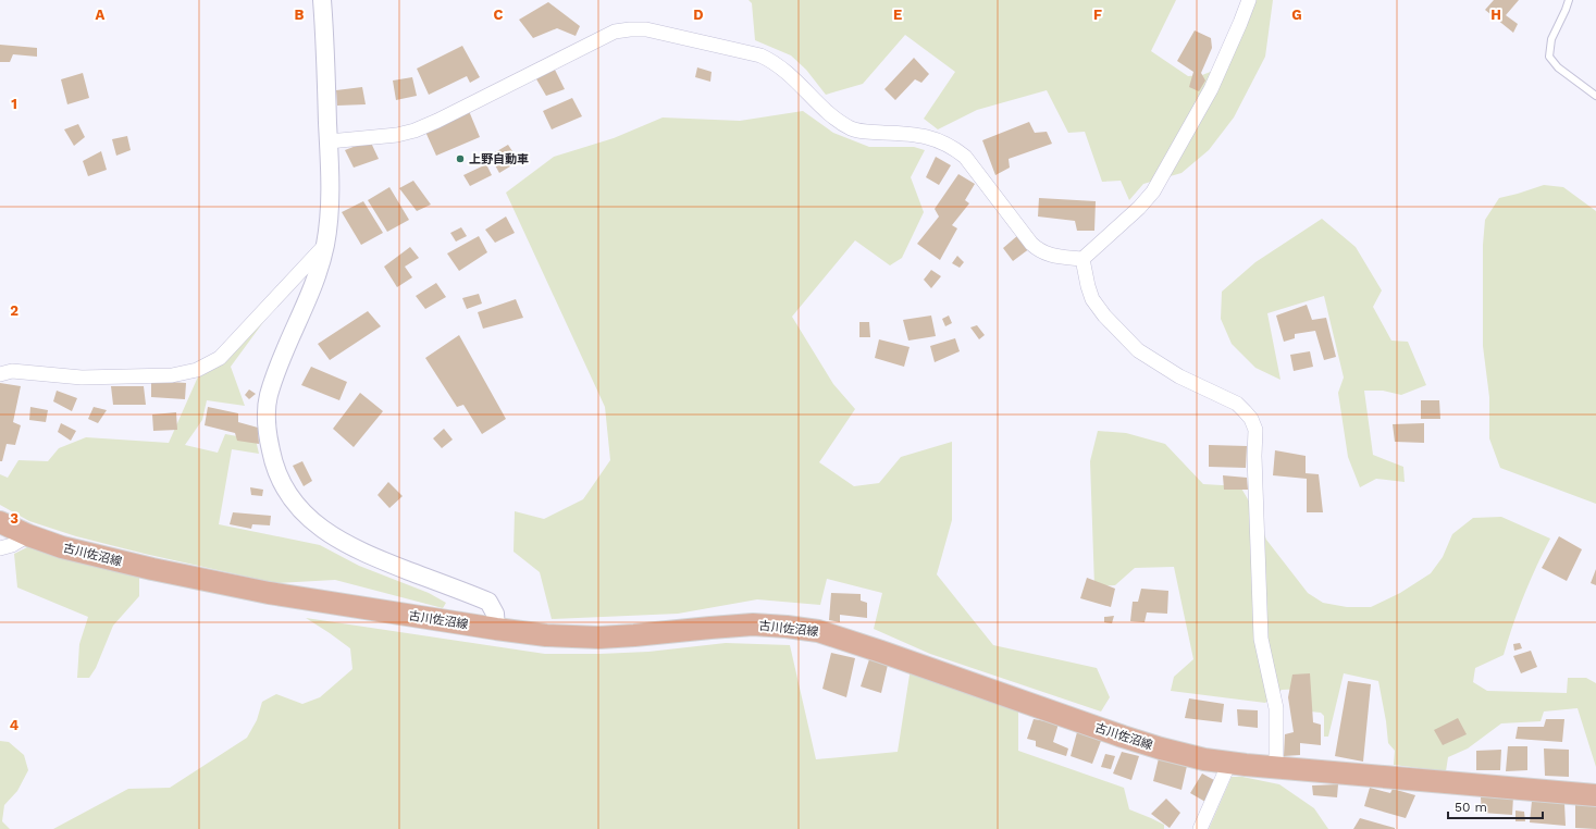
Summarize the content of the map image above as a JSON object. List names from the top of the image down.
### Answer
{
  "streets": {
    "main road": ["古川佐沼線"]
  },
  "places": ["上野自動車"],
  "scale_bar": "50 m",
  "grid": {
    "columns": [
      "A",
      "B",
      "C",
      "D",
      "E",
      "F",
      "G",
      "H"
    ],
    "rows": [
      "1",
      "2",
      "3",
      "4"
    ]
  }
}
